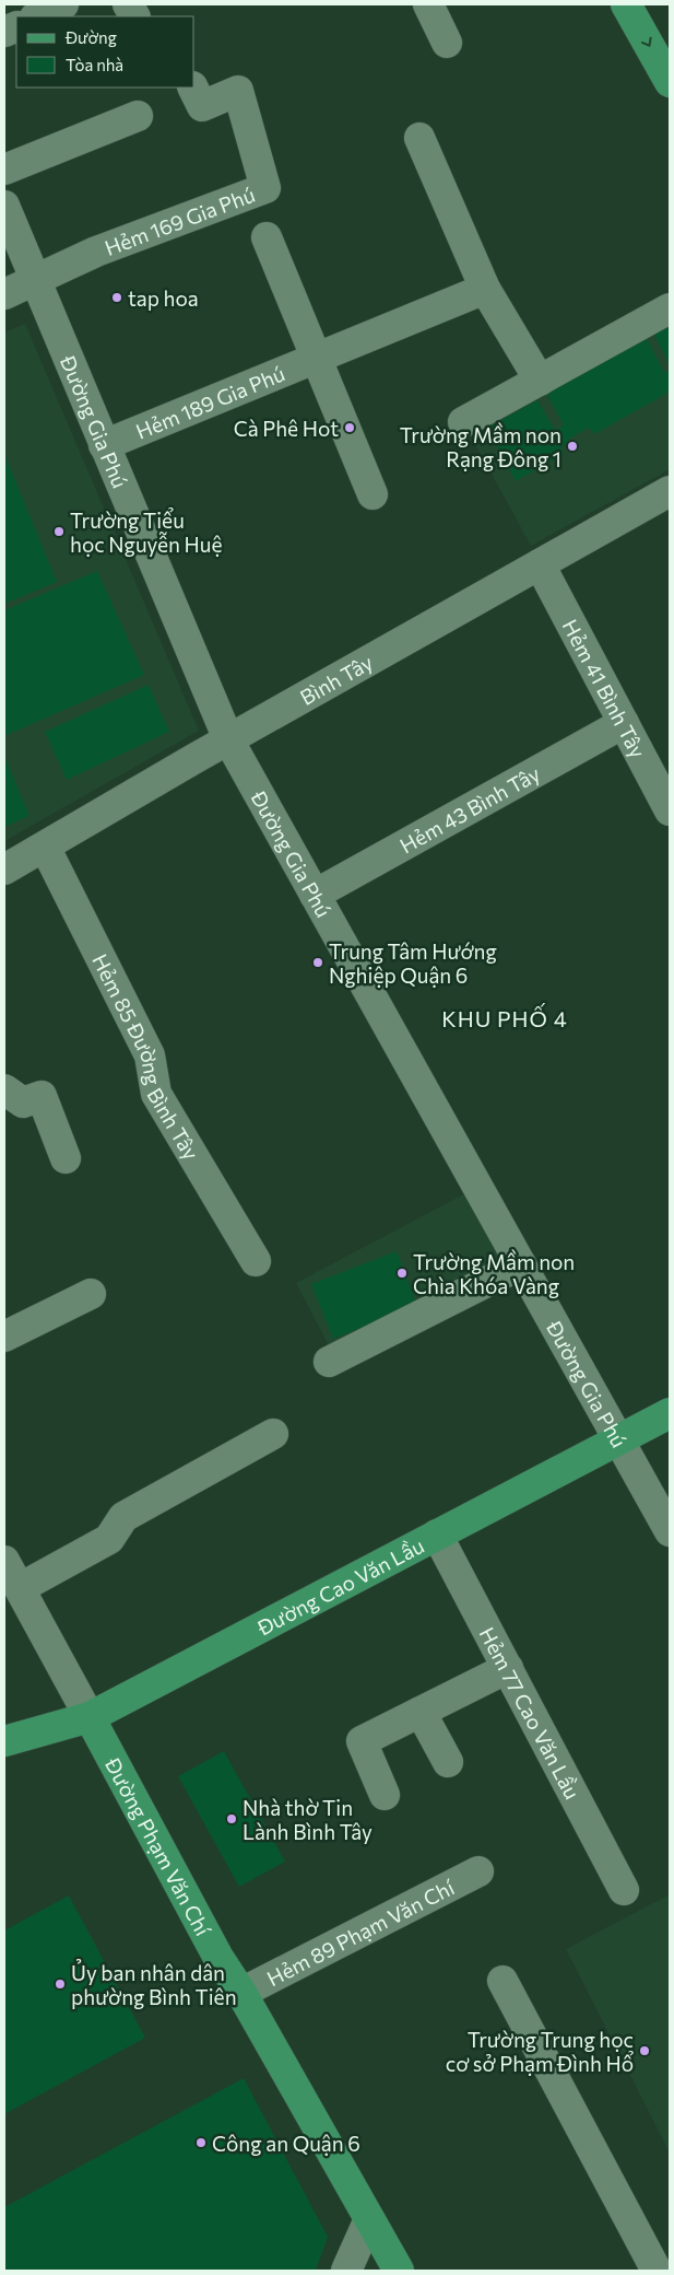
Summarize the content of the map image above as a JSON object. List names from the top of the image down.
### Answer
{
  "streets": {
    "main road": ["Đường Cao Văn Lầu", "Đường Phạm Văn Chí"],
    "street": [
      "Hẻm 169 Gia Phú",
      "Hẻm 189 Gia Phú",
      "Đường Gia Phú",
      "Bình Tây",
      "Hẻm 41 Bình Tây",
      "Hẻm 43 Bình Tây",
      "Hẻm 85 Đường Bình Tây",
      "Hẻm 77 Cao Văn Lầu",
      "Hẻm 89 Phạm Văn Chí"
    ]
  },
  "crossings": [
    ["Hẻm 169 Gia Phú", "Đường Gia Phú"],
    ["Hẻm 189 Gia Phú", "Đường Gia Phú"],
    ["Đường Gia Phú", "Bình Tây"],
    ["Đường Gia Phú", "Hẻm 43 Bình Tây"],
    ["Đường Gia Phú", "Đường Cao Văn Lầu"],
    ["Bình Tây", "Hẻm 41 Bình Tây"],
    ["Bình Tây", "Hẻm 85 Đường Bình Tây"],
    ["Hẻm 41 Bình Tây", "Hẻm 43 Bình Tây"],
    ["Đường Cao Văn Lầu", "Hẻm 77 Cao Văn Lầu"],
    ["Đường Cao Văn Lầu", "Đường Phạm Văn Chí"],
    ["Đường Phạm Văn Chí", "Hẻm 89 Phạm Văn Chí"]
  ],
  "districts": ["KHU PHỐ 4"],
  "places": [
    "tap hoa",
    "Cà Phê Hot",
    "Trường Mầm non Rạng Đông 1",
    "Trường Tiểu học Nguyễn Huệ",
    "Trung Tâm Hướng Nghiệp Quận 6",
    "Trường Mầm non Chìa Khóa Vàng",
    "Nhà thờ Tin Lành Bình Tây",
    "Ủy ban nhân dân phường Bình Tiên",
    "Trường Trung học cơ sở Phạm Đình Hổ",
    "Công an Quận 6"
  ],
  "legend": ["Đường", "Tòa nhà"]
}
